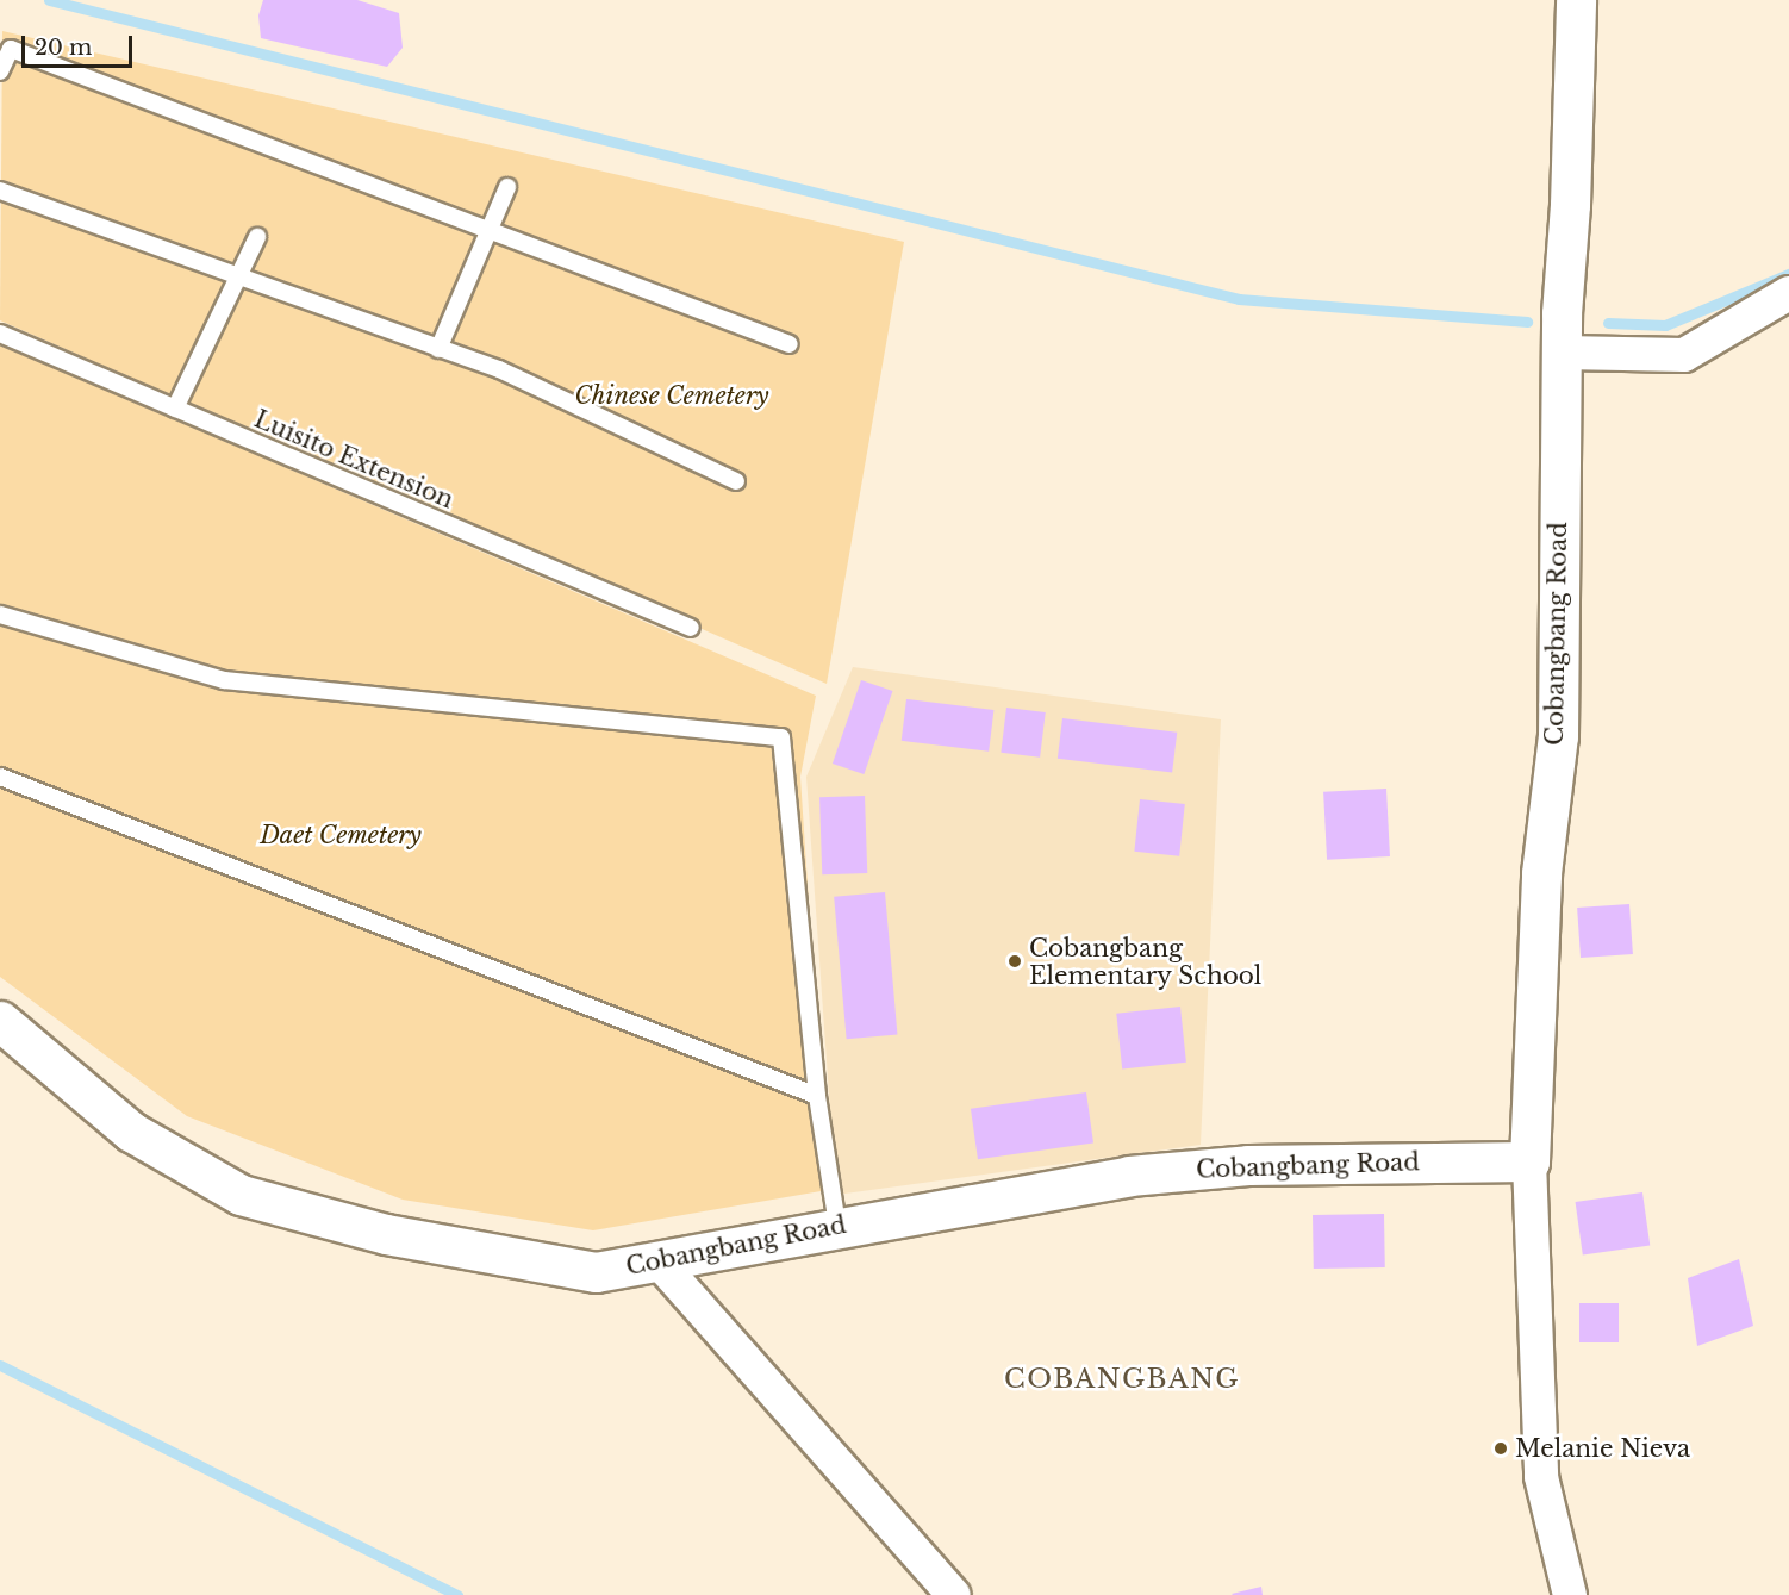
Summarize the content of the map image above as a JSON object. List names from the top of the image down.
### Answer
{
  "streets": {
    "street": ["Cobangbang Road"],
    "lane": ["Luisito Extension"]
  },
  "districts": ["COBANGBANG"],
  "parks": ["Chinese Cemetery", "Daet Cemetery"],
  "places": ["Cobangbang Elementary School", "Melanie Nieva"],
  "scale_bar": "20 m"
}
